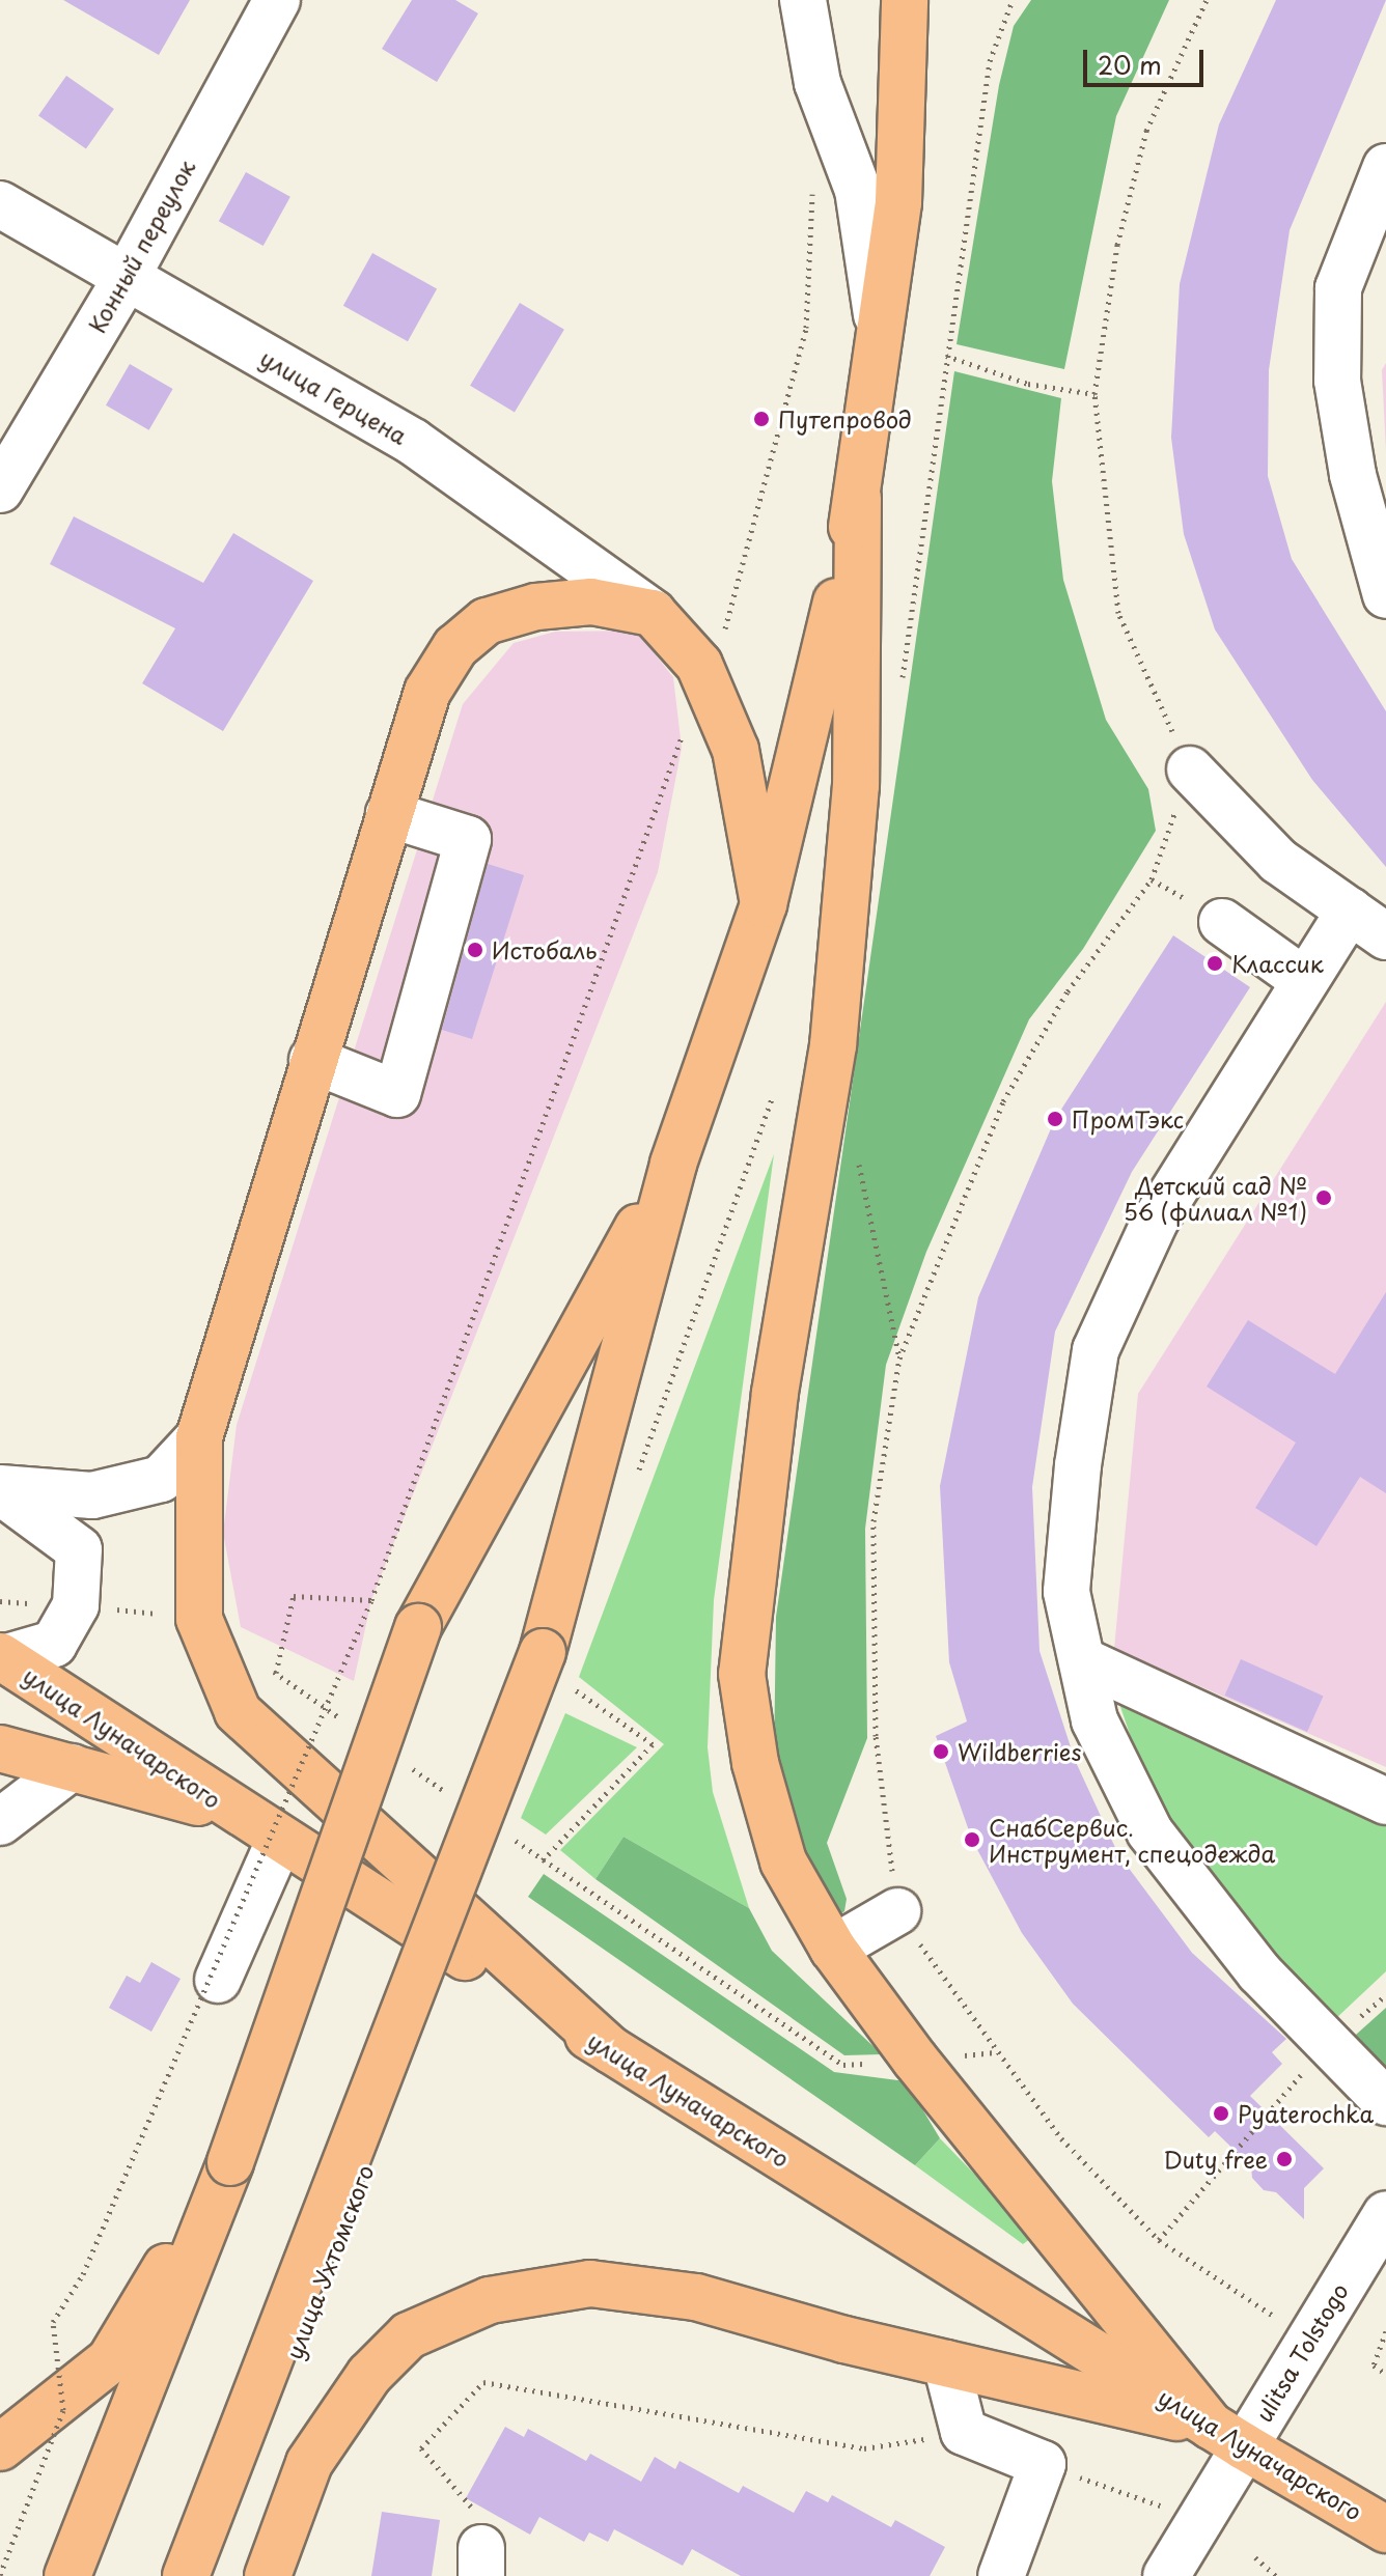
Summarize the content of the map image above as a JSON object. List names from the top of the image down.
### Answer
{
  "streets": {
    "main road": ["улица Луначарского"],
    "street": [
      "Конный переулок",
      "улица Герцена",
      "улица Ухтомского",
      "ulitsa Tolstogo"
    ]
  },
  "crossings": [
    ["Конный переулок", "улица Герцена"],
    ["улица Луначарского", "улица Ухтомского"],
    ["улица Луначарского", "ulitsa Tolstogo"]
  ],
  "places": [
    "Путепровод",
    "Истобаль",
    "Классик",
    "ПромТэкс",
    "Детский сад № 56 (филиал №1)",
    "Wildberries",
    "СнабСервис. Инструмент, спецодежда",
    "Pyaterochka",
    "Duty free"
  ],
  "scale_bar": "20 m"
}
